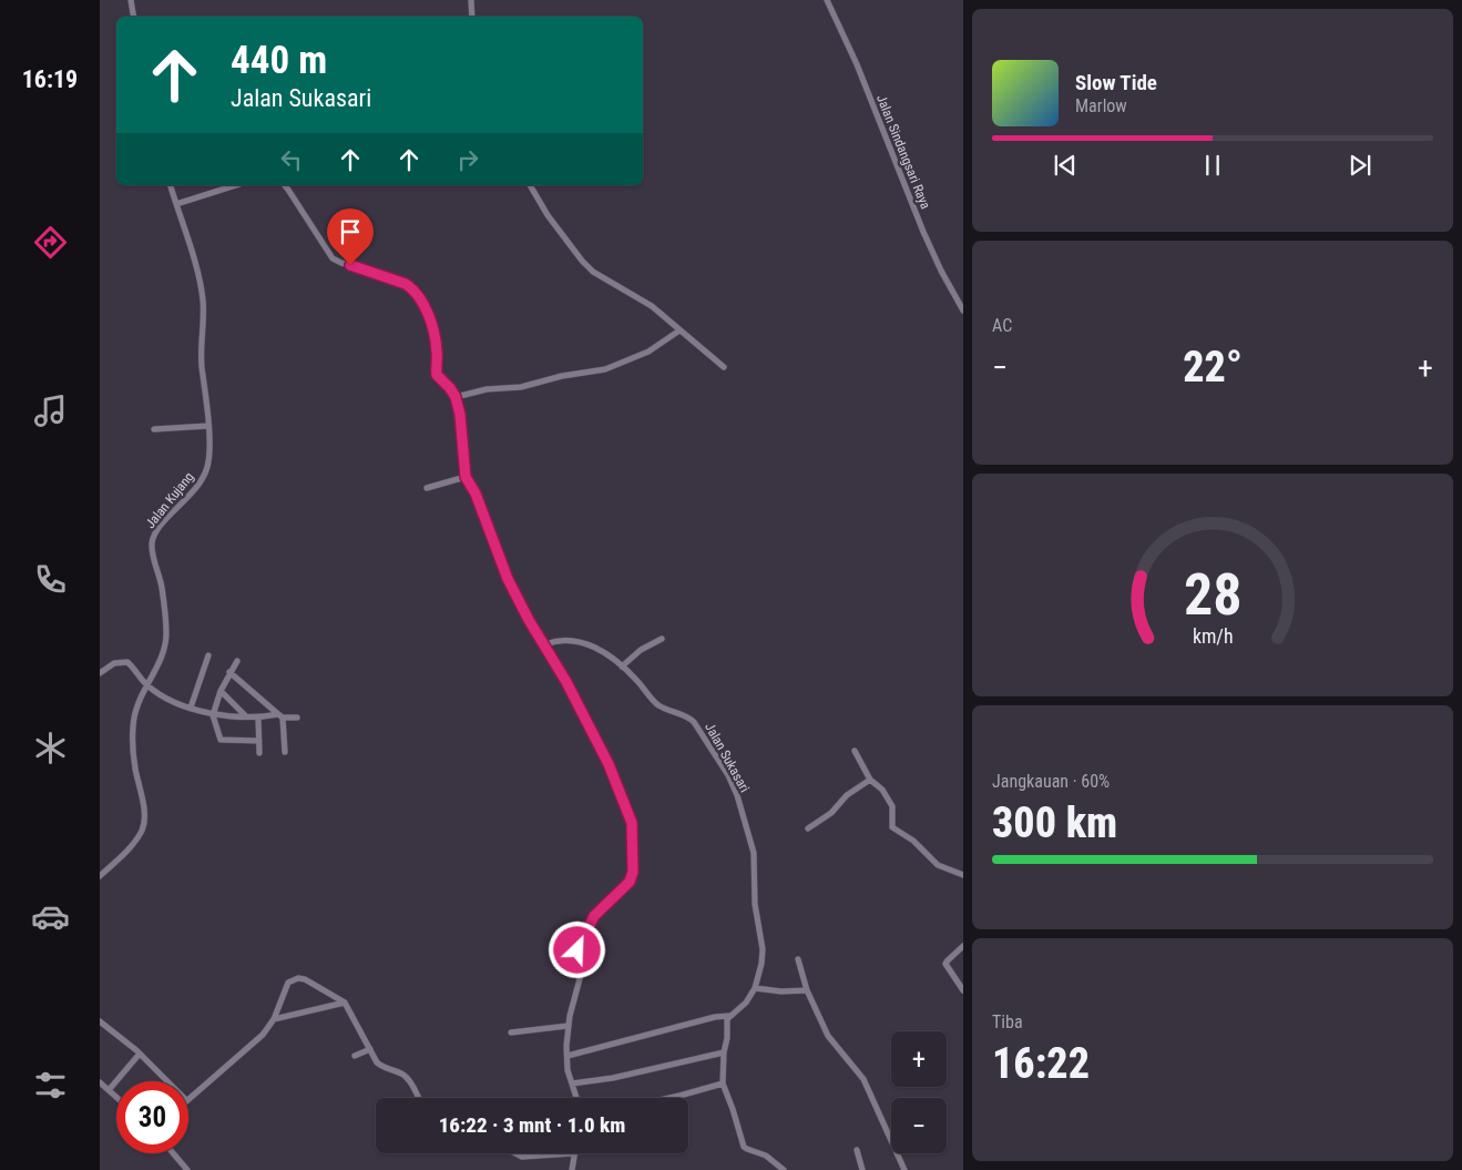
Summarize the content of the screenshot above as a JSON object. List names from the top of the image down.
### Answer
{
  "streets": {
    "street": ["Jalan Sindangsari Raya", "Jalan Kujang", "Jalan Sukasari"]
  },
  "page": {
    "tabs": "16:19",
    "turn": ["440 m", "Jalan Sukasari"],
    "song": ["Slow Tide", "Marlow"],
    "tile": [
      "AC",
      ["Jangkauan · 60%", "300 km"],
      ["Tiba", "16:22"]
    ],
    "heat": ["−", "22°", "+"],
    "map_buttons": ["+", "−"],
    "limit": "30",
    "trip": "16:22 · 3 mnt · 1.0 km",
    "gauge": ["28", "km/h"]
  }
}
